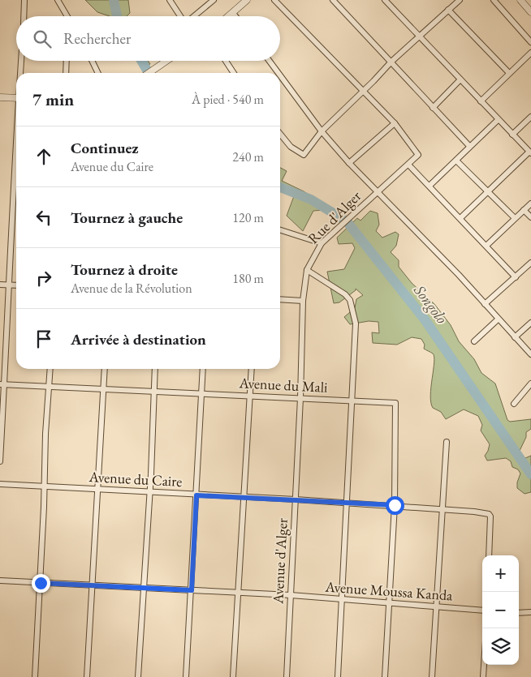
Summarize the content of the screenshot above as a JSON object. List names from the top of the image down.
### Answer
{
  "streets": {
    "street": [
      "Rue d'Alger",
      "Avenue du Mali",
      "Avenue du Caire",
      "Avenue d'Alger",
      "Avenue Moussa Kanda"
    ]
  },
  "crossings": [
    ["Rue d'Alger", "Avenue d'Alger"],
    ["Avenue du Mali", "Avenue du Caire"],
    ["Avenue du Mali", "Avenue d'Alger"],
    ["Avenue du Caire", "Avenue d'Alger"],
    ["Avenue d'Alger", "Avenue Moussa Kanda"]
  ],
  "water": ["Songolo"],
  "page": {
    "search": "Rechercher",
    "heading": ["7 min", "À pied · 540 m"],
    "list": [
      ["Continuez", "Avenue du Caire", "240 m"],
      ["Tournez à gauche", "120 m"],
      ["Tournez à droite", "Avenue de la Révolution", "180 m"],
      "Arrivée à destination"
    ],
    "map_buttons": ["+", "−"]
  }
}
